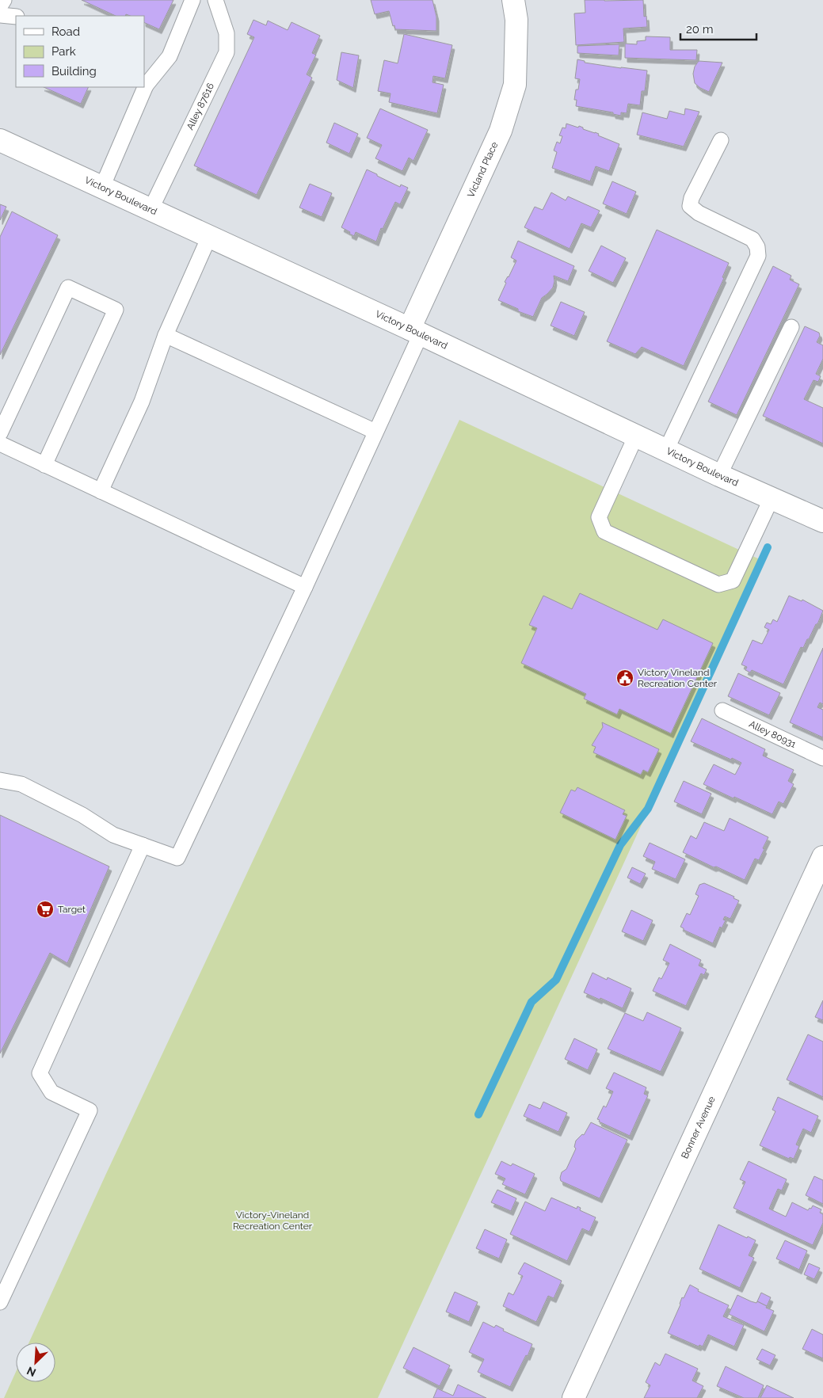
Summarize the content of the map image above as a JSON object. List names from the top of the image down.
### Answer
{
  "streets": {
    "street": ["Vicland Place", "Victory Boulevard", "Bonner Avenue"],
    "lane": ["Alley 87616", "Alley 80931"]
  },
  "crossings": [
    ["Alley 87616", "Victory Boulevard"],
    ["Vicland Place", "Victory Boulevard"]
  ],
  "parks": ["Victory-Vineland Recreation Center"],
  "places": {
    "public building": ["Victory Vineland Recreation Center"],
    "supermarket": ["Target"]
  },
  "legend": ["Road", "Park", "Building"],
  "scale_bar": "20 m",
  "north": "bottom left"
}
